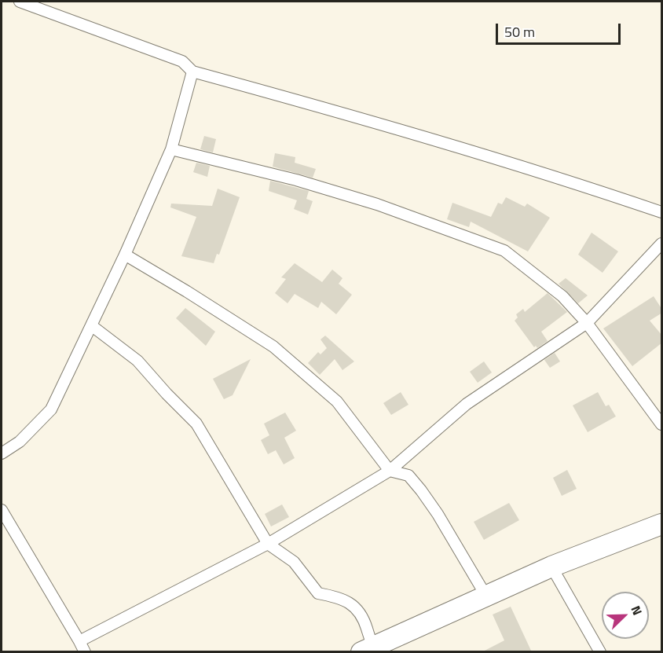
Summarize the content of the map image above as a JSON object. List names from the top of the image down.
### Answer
{
  "scale_bar": "50 m",
  "north": "top right"
}
